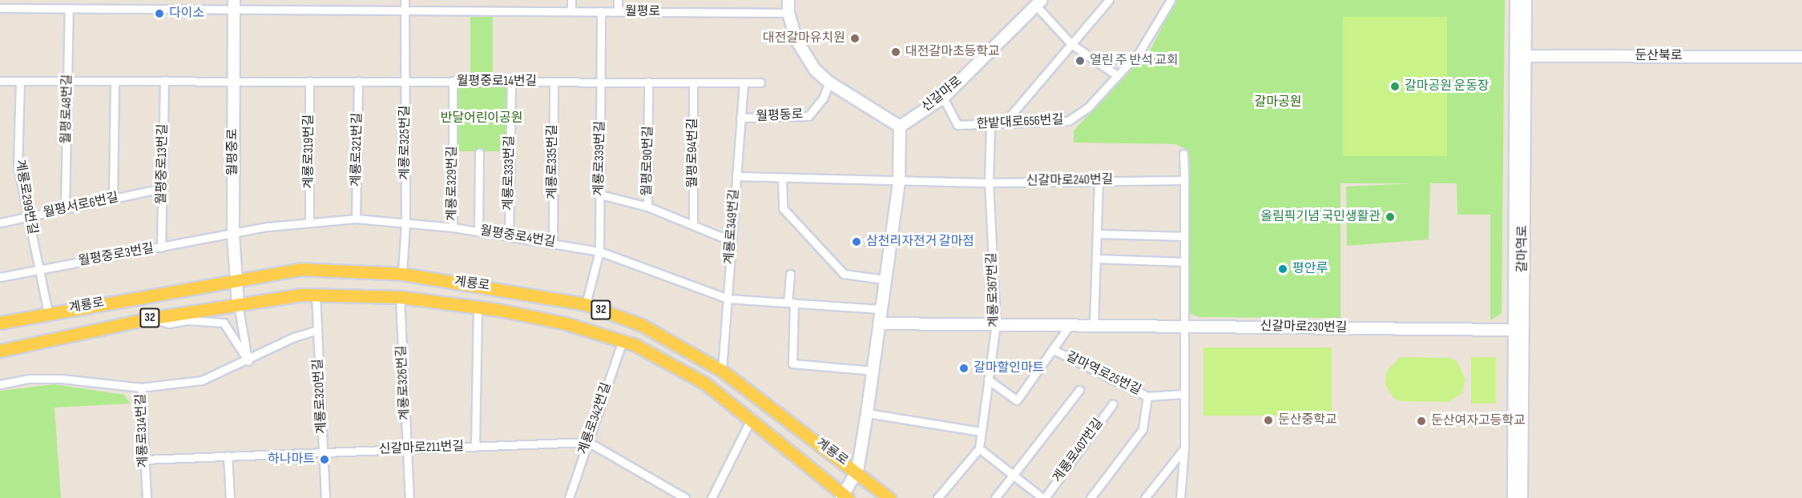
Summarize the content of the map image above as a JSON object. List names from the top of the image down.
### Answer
{
  "streets": {
    "main road": ["계룡로", "32"],
    "street": [
      "월평로",
      "둔산북로",
      "월평중로14번길",
      "신갈마로",
      "월평로48번길",
      "월평동로",
      "한밭대로656번길",
      "계룡로325번길",
      "계룡로321번길",
      "계룡로319번길",
      "월평중로",
      "월평로94번길",
      "계룡로339번길",
      "월평로90번길",
      "계룡로335번길",
      "월평중로13번길",
      "계룡로333번길",
      "신갈마로240번길",
      "계룡로329번길",
      "계룡로299번길",
      "월평서로6번길",
      "계룡로349번길",
      "월평중로4번길",
      "갈마역로",
      "월평중로3번길",
      "계룡로367번길",
      "신갈마로230번길",
      "갈마역로25번길",
      "계룡로326번길",
      "계룡로320번길",
      "계룡로342번길",
      "계룡로314번길",
      "신갈마로211번길",
      "계룡로407번길"
    ]
  },
  "crossings": [
    ["월평로", "월평로48번길"],
    ["월평로", "계룡로325번길"],
    ["월평로", "월평중로"],
    ["월평로", "계룡로339번길"],
    ["둔산북로", "갈마역로"],
    ["월평중로14번길", "계룡로325번길"],
    ["월평중로14번길", "계룡로321번길"],
    ["월평중로14번길", "계룡로319번길"],
    ["월평중로14번길", "월평중로"],
    ["월평중로14번길", "월평로94번길"],
    ["월평중로14번길", "계룡로339번길"],
    ["월평중로14번길", "월평로90번길"],
    ["월평중로14번길", "계룡로335번길"],
    ["월평중로14번길", "계룡로333번길"],
    ["월평중로14번길", "계룡로329번길"],
    ["월평중로14번길", "계룡로349번길"],
    ["신갈마로", "한밭대로656번길"],
    ["월평로48번길", "월평서로6번길"],
    ["월평동로", "계룡로349번길"],
    ["한밭대로656번길", "계룡로367번길"],
    ["계룡로325번길", "월평중로4번길"],
    ["계룡로325번길", "계룡로"],
    ["계룡로321번길", "월평중로4번길"],
    ["계룡로319번길", "월평중로4번길"],
    ["월평중로", "월평중로4번길"],
    ["월평중로", "월평중로3번길"],
    ["월평중로", "계룡로"],
    ["월평로94번길", "월평로90번길"],
    ["계룡로339번길", "월평중로4번길"],
    ["계룡로339번길", "계룡로"],
    ["월평로90번길", "계룡로349번길"],
    ["계룡로335번길", "월평중로4번길"],
    ["월평중로13번길", "월평서로6번길"],
    ["월평중로13번길", "월평중로3번길"],
    ["계룡로333번길", "월평중로4번길"],
    ["신갈마로240번길", "계룡로367번길"],
    ["계룡로329번길", "월평중로4번길"],
    ["계룡로299번길", "월평서로6번길"],
    ["계룡로299번길", "월평중로3번길"],
    ["계룡로299번길", "계룡로"],
    ["계룡로349번길", "월평중로4번길"],
    ["계룡로349번길", "계룡로"],
    ["월평중로4번길", "월평중로3번길"],
    ["갈마역로", "신갈마로230번길"],
    ["계룡로", "계룡로326번길"],
    ["계룡로", "계룡로320번길"],
    ["계룡로", "계룡로342번길"],
    ["계룡로", "신갈마로211번길"],
    ["계룡로367번길", "신갈마로230번길"],
    ["계룡로367번길", "계룡로407번길"],
    ["계룡로326번길", "신갈마로211번길"],
    ["계룡로320번길", "계룡로314번길"],
    ["계룡로320번길", "신갈마로211번길"],
    ["계룡로342번길", "신갈마로211번길"],
    ["계룡로314번길", "신갈마로211번길"]
  ],
  "parks": ["갈마공원", "반달어린이공원"],
  "places": [
    "다이소",
    "대전갈마유치원",
    "대전갈마초등학교",
    "열린 주 반석 교회",
    "갈마공원 운동장",
    "올림픽기념 국민생활관",
    "삼천리자전거 갈마점",
    "평안루",
    "갈마할인마트",
    "둔산중학교",
    "둔산여자고등학교",
    "하나마트"
  ]
}
